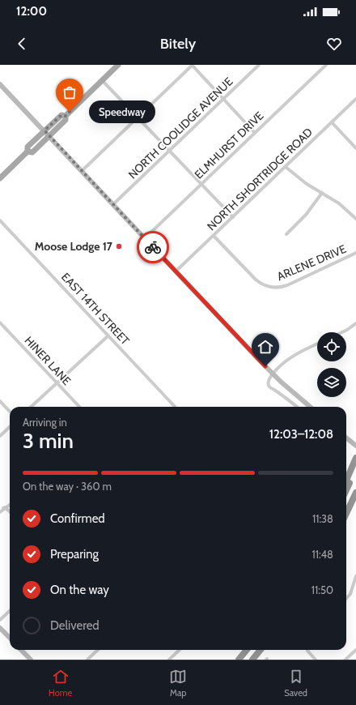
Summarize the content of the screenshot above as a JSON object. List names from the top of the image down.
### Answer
{
  "streets": {
    "street": [
      "NORTH COOLIDGE AVENUE",
      "ELMHURST DRIVE",
      "NORTH SHORTRIDGE ROAD",
      "ARLENE DRIVE",
      "EAST 14TH STREET",
      "HINER LANE"
    ]
  },
  "crossings": [
    ["NORTH SHORTRIDGE ROAD", "ARLENE DRIVE"]
  ],
  "places": ["Speedway", "Moose Lodge 17"],
  "page": {
    "status": "12:00",
    "header": "Bitely",
    "bubble": "Speedway",
    "heading": ["3 min", "Arriving in", "12:03–12:08"],
    "bar": "On the way · 360 m",
    "list": [
      ["Confirmed", "11:38"],
      ["Preparing", "11:48"],
      ["On the way", "11:50"],
      "Delivered"
    ],
    "tabs": ["Home", "Map", "Saved"]
  }
}
